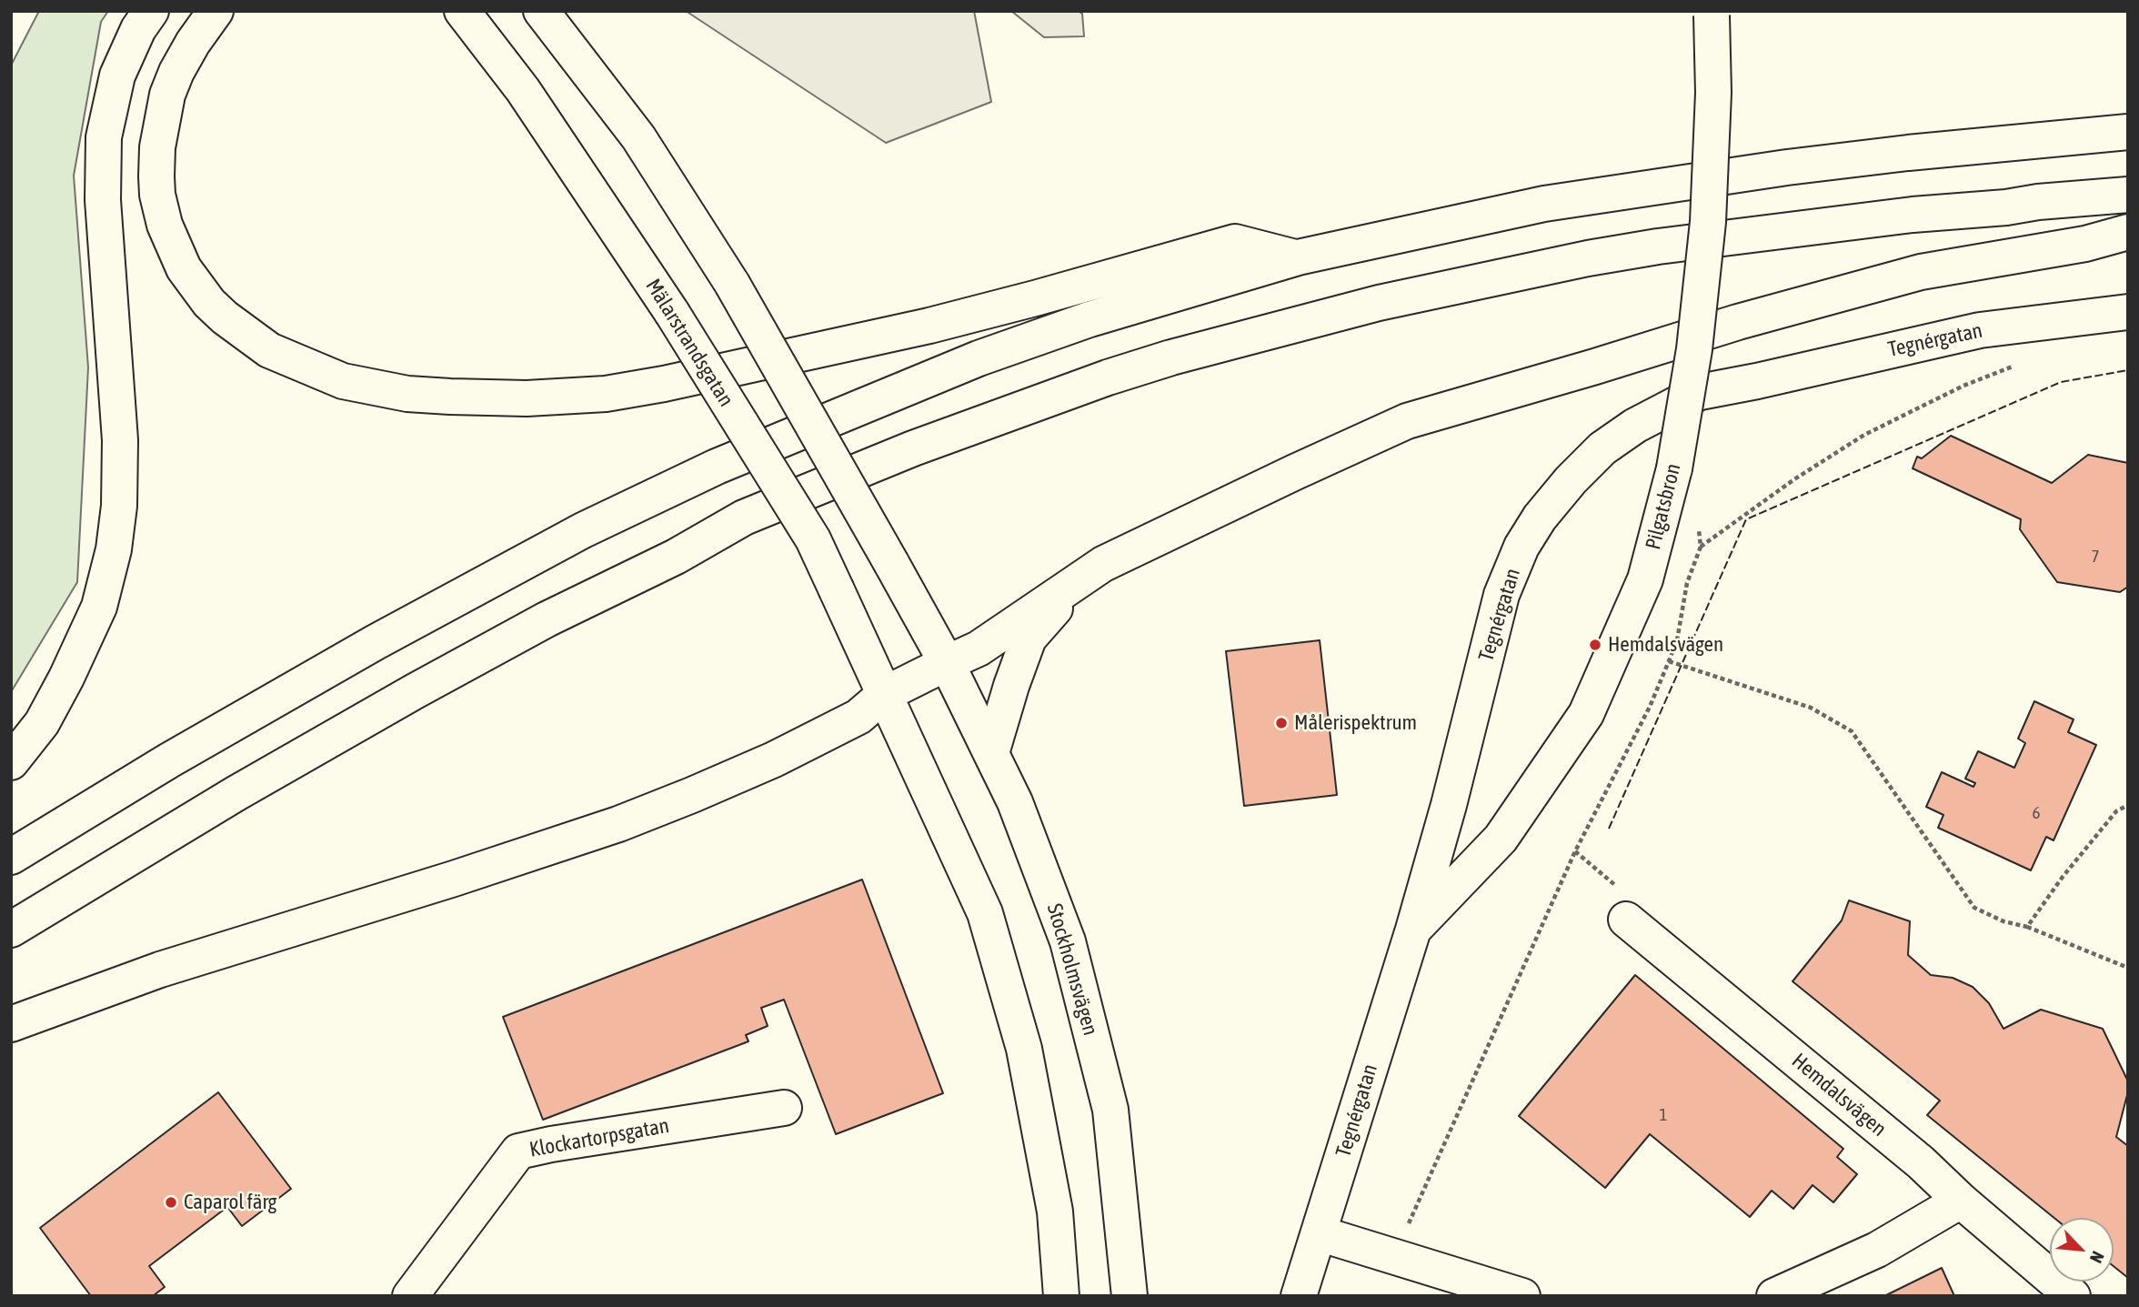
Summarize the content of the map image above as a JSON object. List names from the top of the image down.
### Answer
{
  "streets": {
    "main road": [
      "Tegnérgatan",
      "Mälarstrandsgatan",
      "Pilgatsbron",
      "Stockholmsvägen",
      "Hemdalsvägen",
      "Klockartorpsgatan"
    ]
  },
  "crossings": [
    ["Tegnérgatan", "Pilgatsbron"]
  ],
  "places": ["Hemdalsvägen", "Målerispektrum", "Caparol färg"],
  "house_numbers": ["7", "6", "1"],
  "north": "bottom right"
}
